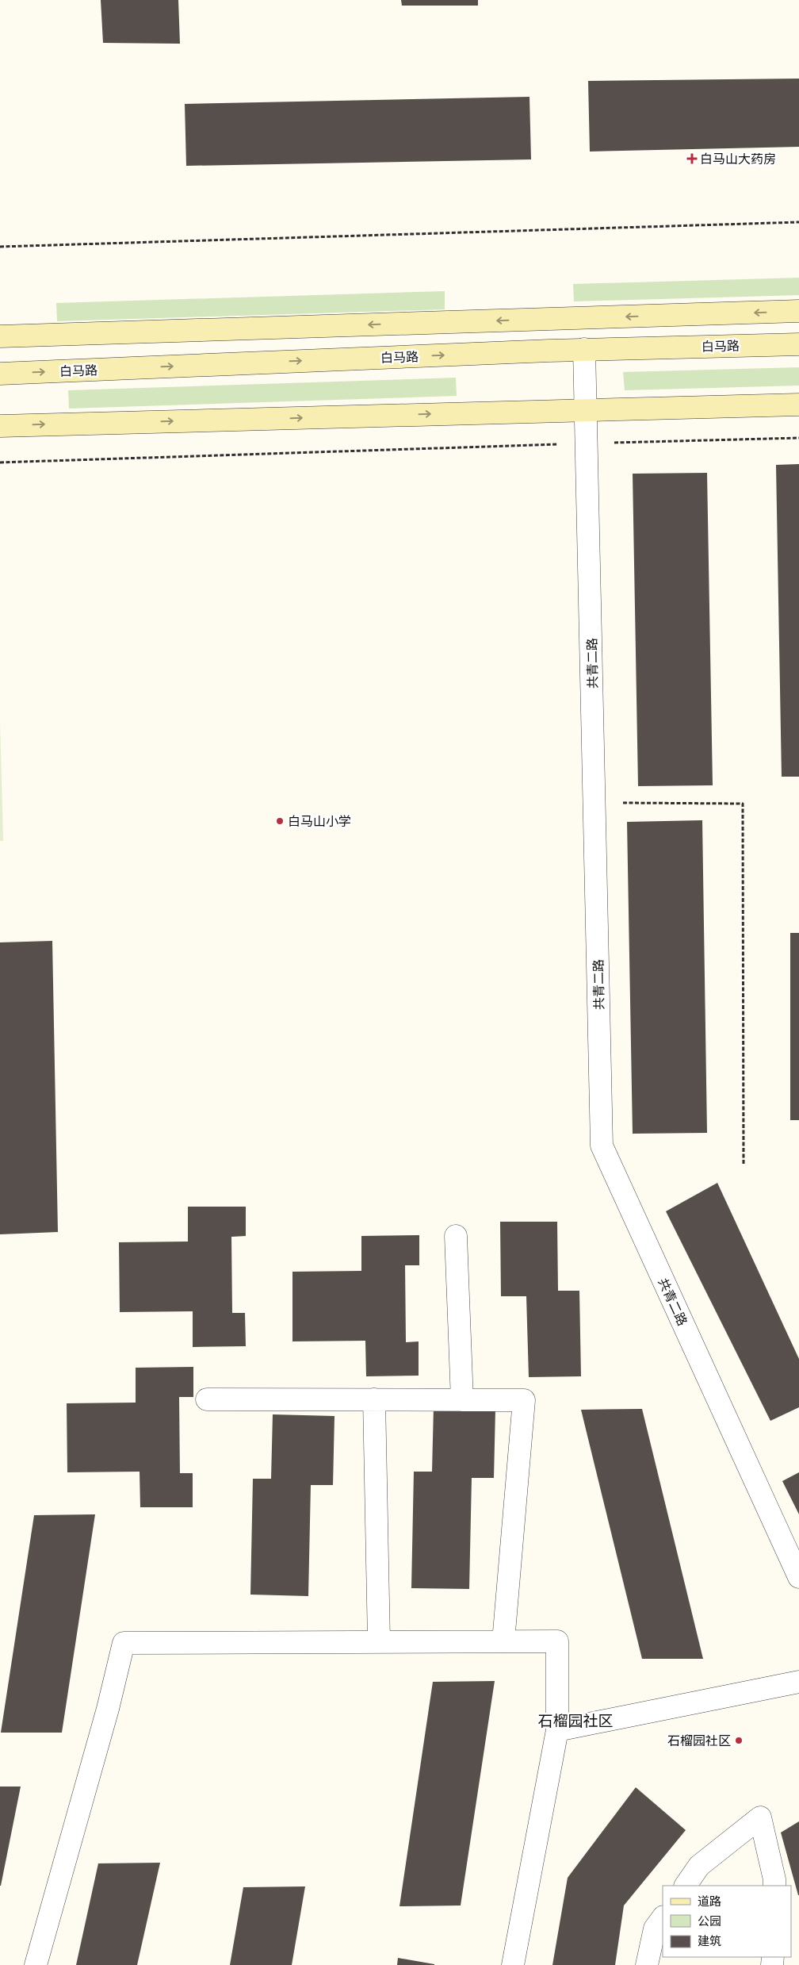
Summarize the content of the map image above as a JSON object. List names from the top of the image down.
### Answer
{
  "streets": {
    "street": ["白马路", "共青二路"]
  },
  "crossings": [
    ["白马路", "共青二路"]
  ],
  "districts": ["石榴园社区"],
  "places": {
    "health": ["白马山大药房"],
    "other": ["白马山小学", "石榴园社区"]
  },
  "legend": ["道路", "公园", "建筑"]
}
